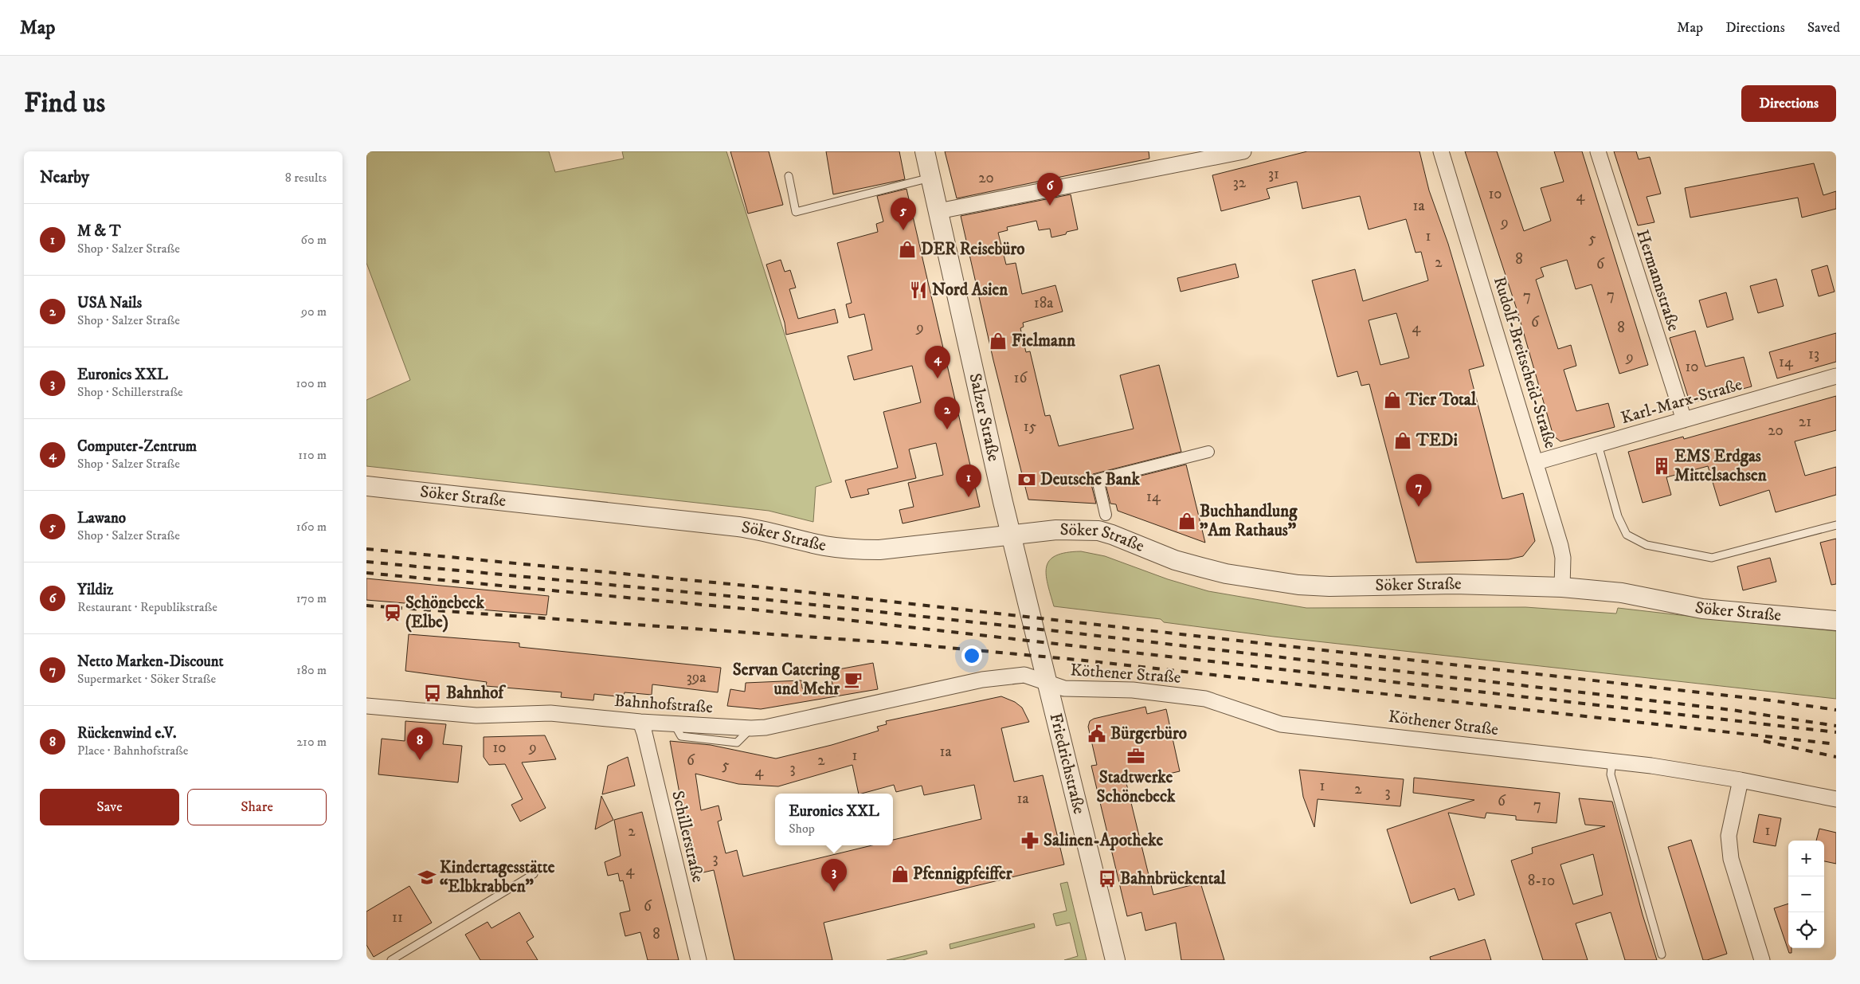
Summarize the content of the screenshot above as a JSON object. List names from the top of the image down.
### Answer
{
  "streets": {
    "street": [
      "Hermannstraße",
      "Rudolf-Breitscheid-Straße",
      "Karl-Marx-Straße",
      "Salzer Straße",
      "Söker Straße",
      "Köthener Straße",
      "Bahnhofstraße",
      "Friedrichstraße",
      "Schillerstraße"
    ]
  },
  "crossings": [
    ["Hermannstraße", "Karl-Marx-Straße"],
    ["Rudolf-Breitscheid-Straße", "Karl-Marx-Straße"],
    ["Rudolf-Breitscheid-Straße", "Söker Straße"],
    ["Salzer Straße", "Söker Straße"],
    ["Salzer Straße", "Köthener Straße"],
    ["Salzer Straße", "Bahnhofstraße"],
    ["Salzer Straße", "Friedrichstraße"],
    ["Köthener Straße", "Bahnhofstraße"],
    ["Köthener Straße", "Friedrichstraße"],
    ["Bahnhofstraße", "Friedrichstraße"],
    ["Bahnhofstraße", "Schillerstraße"]
  ],
  "places": {
    "shop": [
      "DER Reisebüro",
      "Fielmann",
      "Tier Total",
      "TEDi",
      "Buchhandlung \"Am Rathaus\"",
      "Pfennigpfeiffer"
    ],
    "restaurant": ["Nord Asien"],
    "building": ["EMS Erdgas Mittelsachsen"],
    "bank": ["Deutsche Bank"],
    "station": ["Schönebeck (Elbe)"],
    "cafe": ["Servan Catering und Mehr"],
    "bus stop": ["Bahnhof", "Bahnbrückental"],
    "public building": ["Bürgerbüro"],
    "office": ["Stadtwerke Schönebeck"],
    "pharmacy": ["Salinen-Apotheke"],
    "school or university": ["Kindertagesstätte “Elbkrabben”"]
  },
  "house_numbers": [
    "31",
    "20",
    "32",
    "10",
    "4",
    "1a",
    "9",
    "1",
    "5",
    "8",
    "2",
    "6",
    "7",
    "7",
    "18a",
    "6",
    "9",
    "4",
    "8",
    "13",
    "9",
    "14",
    "10",
    "16",
    "21",
    "15",
    "20",
    "14",
    "39a",
    "10",
    "9",
    "1a",
    "1",
    "6",
    "2",
    "5",
    "3",
    "4",
    "1",
    "2",
    "3",
    "1a",
    "6",
    "7",
    "1",
    "2",
    "3",
    "4",
    "8-10",
    "6",
    "11",
    "8"
  ],
  "page": {
    "header": "Map",
    "nav": ["Map", "Directions", "Saved"],
    "buttons": [
      "Directions",
      ["Save", "Share"]
    ],
    "title": "Find us",
    "heading": ["Nearby", "8 results"],
    "pins": [
      "6",
      "5",
      "4",
      "2",
      "1",
      "7",
      "8",
      "3"
    ],
    "list": [
      {
        "mark": "1",
        "name": "M & T",
        "note": "Shop · Salzer Straße",
        "value": "60 m"
      },
      {
        "mark": "2",
        "name": "USA Nails",
        "note": "Shop · Salzer Straße",
        "value": "90 m"
      },
      {
        "mark": "3",
        "name": "Euronics XXL",
        "note": "Shop · Schillerstraße",
        "value": "100 m"
      },
      {
        "mark": "4",
        "name": "Computer-Zentrum",
        "note": "Shop · Salzer Straße",
        "value": "110 m"
      },
      {
        "mark": "5",
        "name": "Lawano",
        "note": "Shop · Salzer Straße",
        "value": "160 m"
      },
      {
        "mark": "6",
        "name": "Yildiz",
        "note": "Restaurant · Republikstraße",
        "value": "170 m"
      },
      {
        "mark": "7",
        "name": "Netto Marken-Discount",
        "note": "Supermarket · Söker Straße",
        "value": "180 m"
      },
      {
        "mark": "8",
        "name": "Rückenwind e.V.",
        "note": "Place · Bahnhofstraße",
        "value": "210 m"
      }
    ],
    "popup": ["Euronics XXL", "Shop"],
    "map_buttons": ["+", "−"]
  }
}
